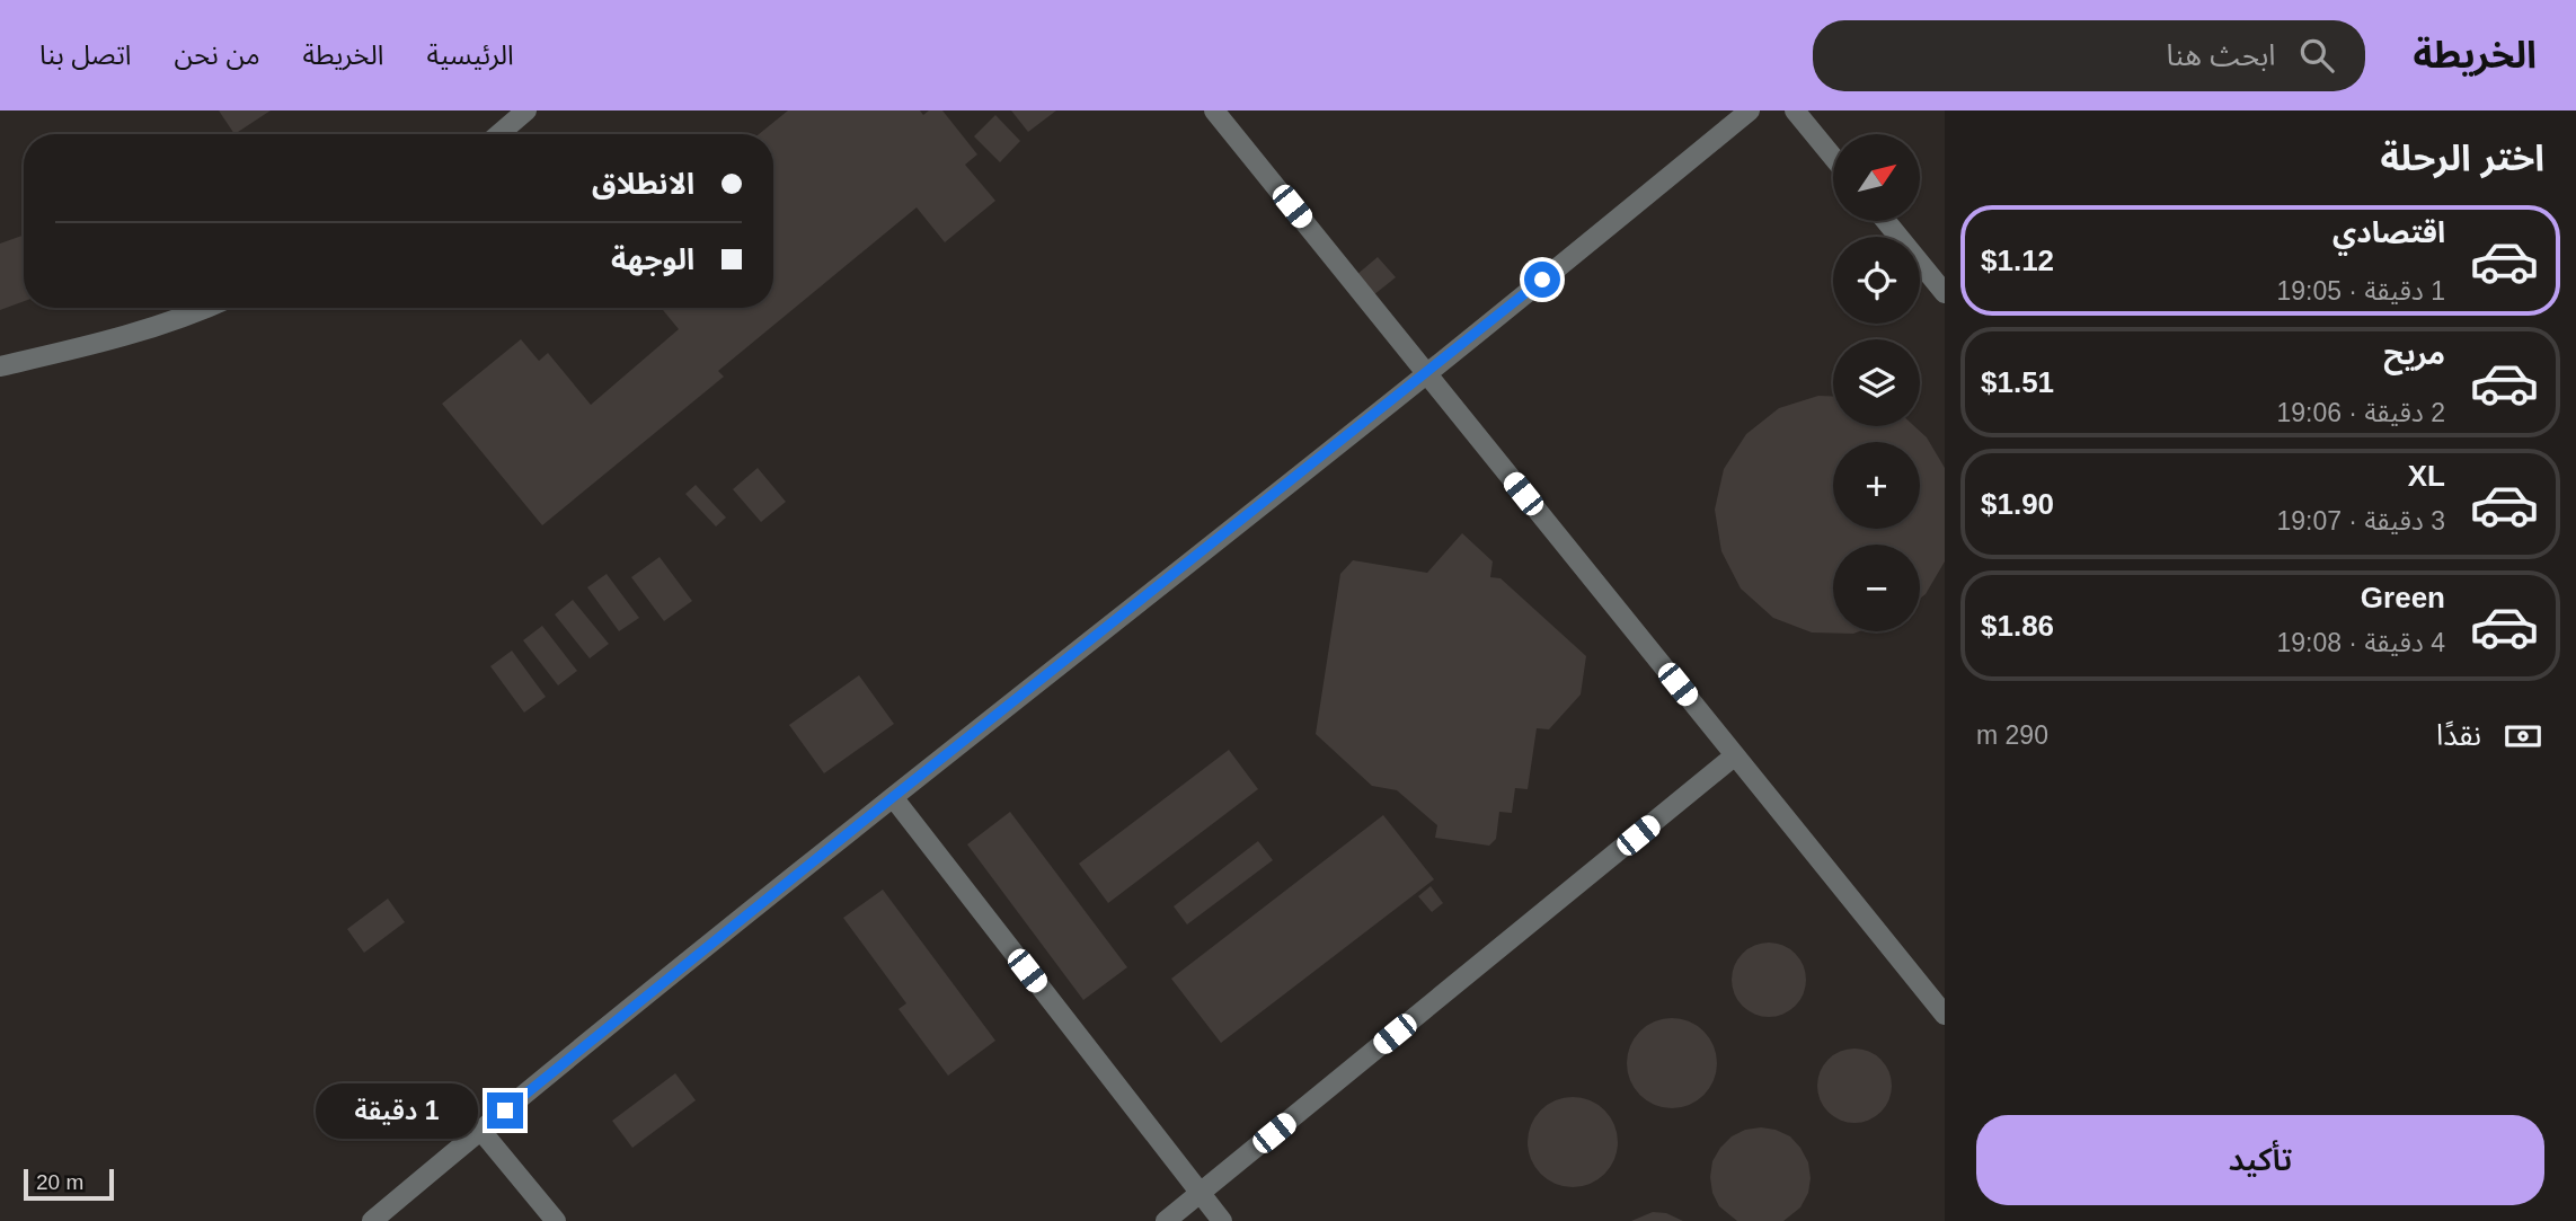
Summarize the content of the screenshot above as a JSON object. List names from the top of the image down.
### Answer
{
  "scale_bar": "20 m",
  "north": "top right",
  "page": {
    "header": "الخريطة",
    "search": "ابحث هنا",
    "nav": [
      "الرئيسية",
      "الخريطة",
      "من نحن",
      "اتصل بنا"
    ],
    "heading": "اختر الرحلة",
    "map_buttons": ["+", "−"],
    "banner": ["الانطلاق", "الوجهة"],
    "list": [
      {
        "name": "اقتصادي",
        "note": "1 دقيقة · 19:05",
        "value": "$1.12"
      },
      {
        "name": "مريح",
        "note": "2 دقيقة · 19:06",
        "value": "$1.51"
      },
      {
        "name": "XL",
        "note": "3 دقيقة · 19:07",
        "value": "$1.90"
      },
      {
        "name": "Green",
        "note": "4 دقيقة · 19:08",
        "value": "$1.86"
      }
    ],
    "pay": ["نقدًا", "290 m"],
    "bubble": "1 دقيقة",
    "buttons": "تأكيد",
    "scale": "20 m"
  }
}
